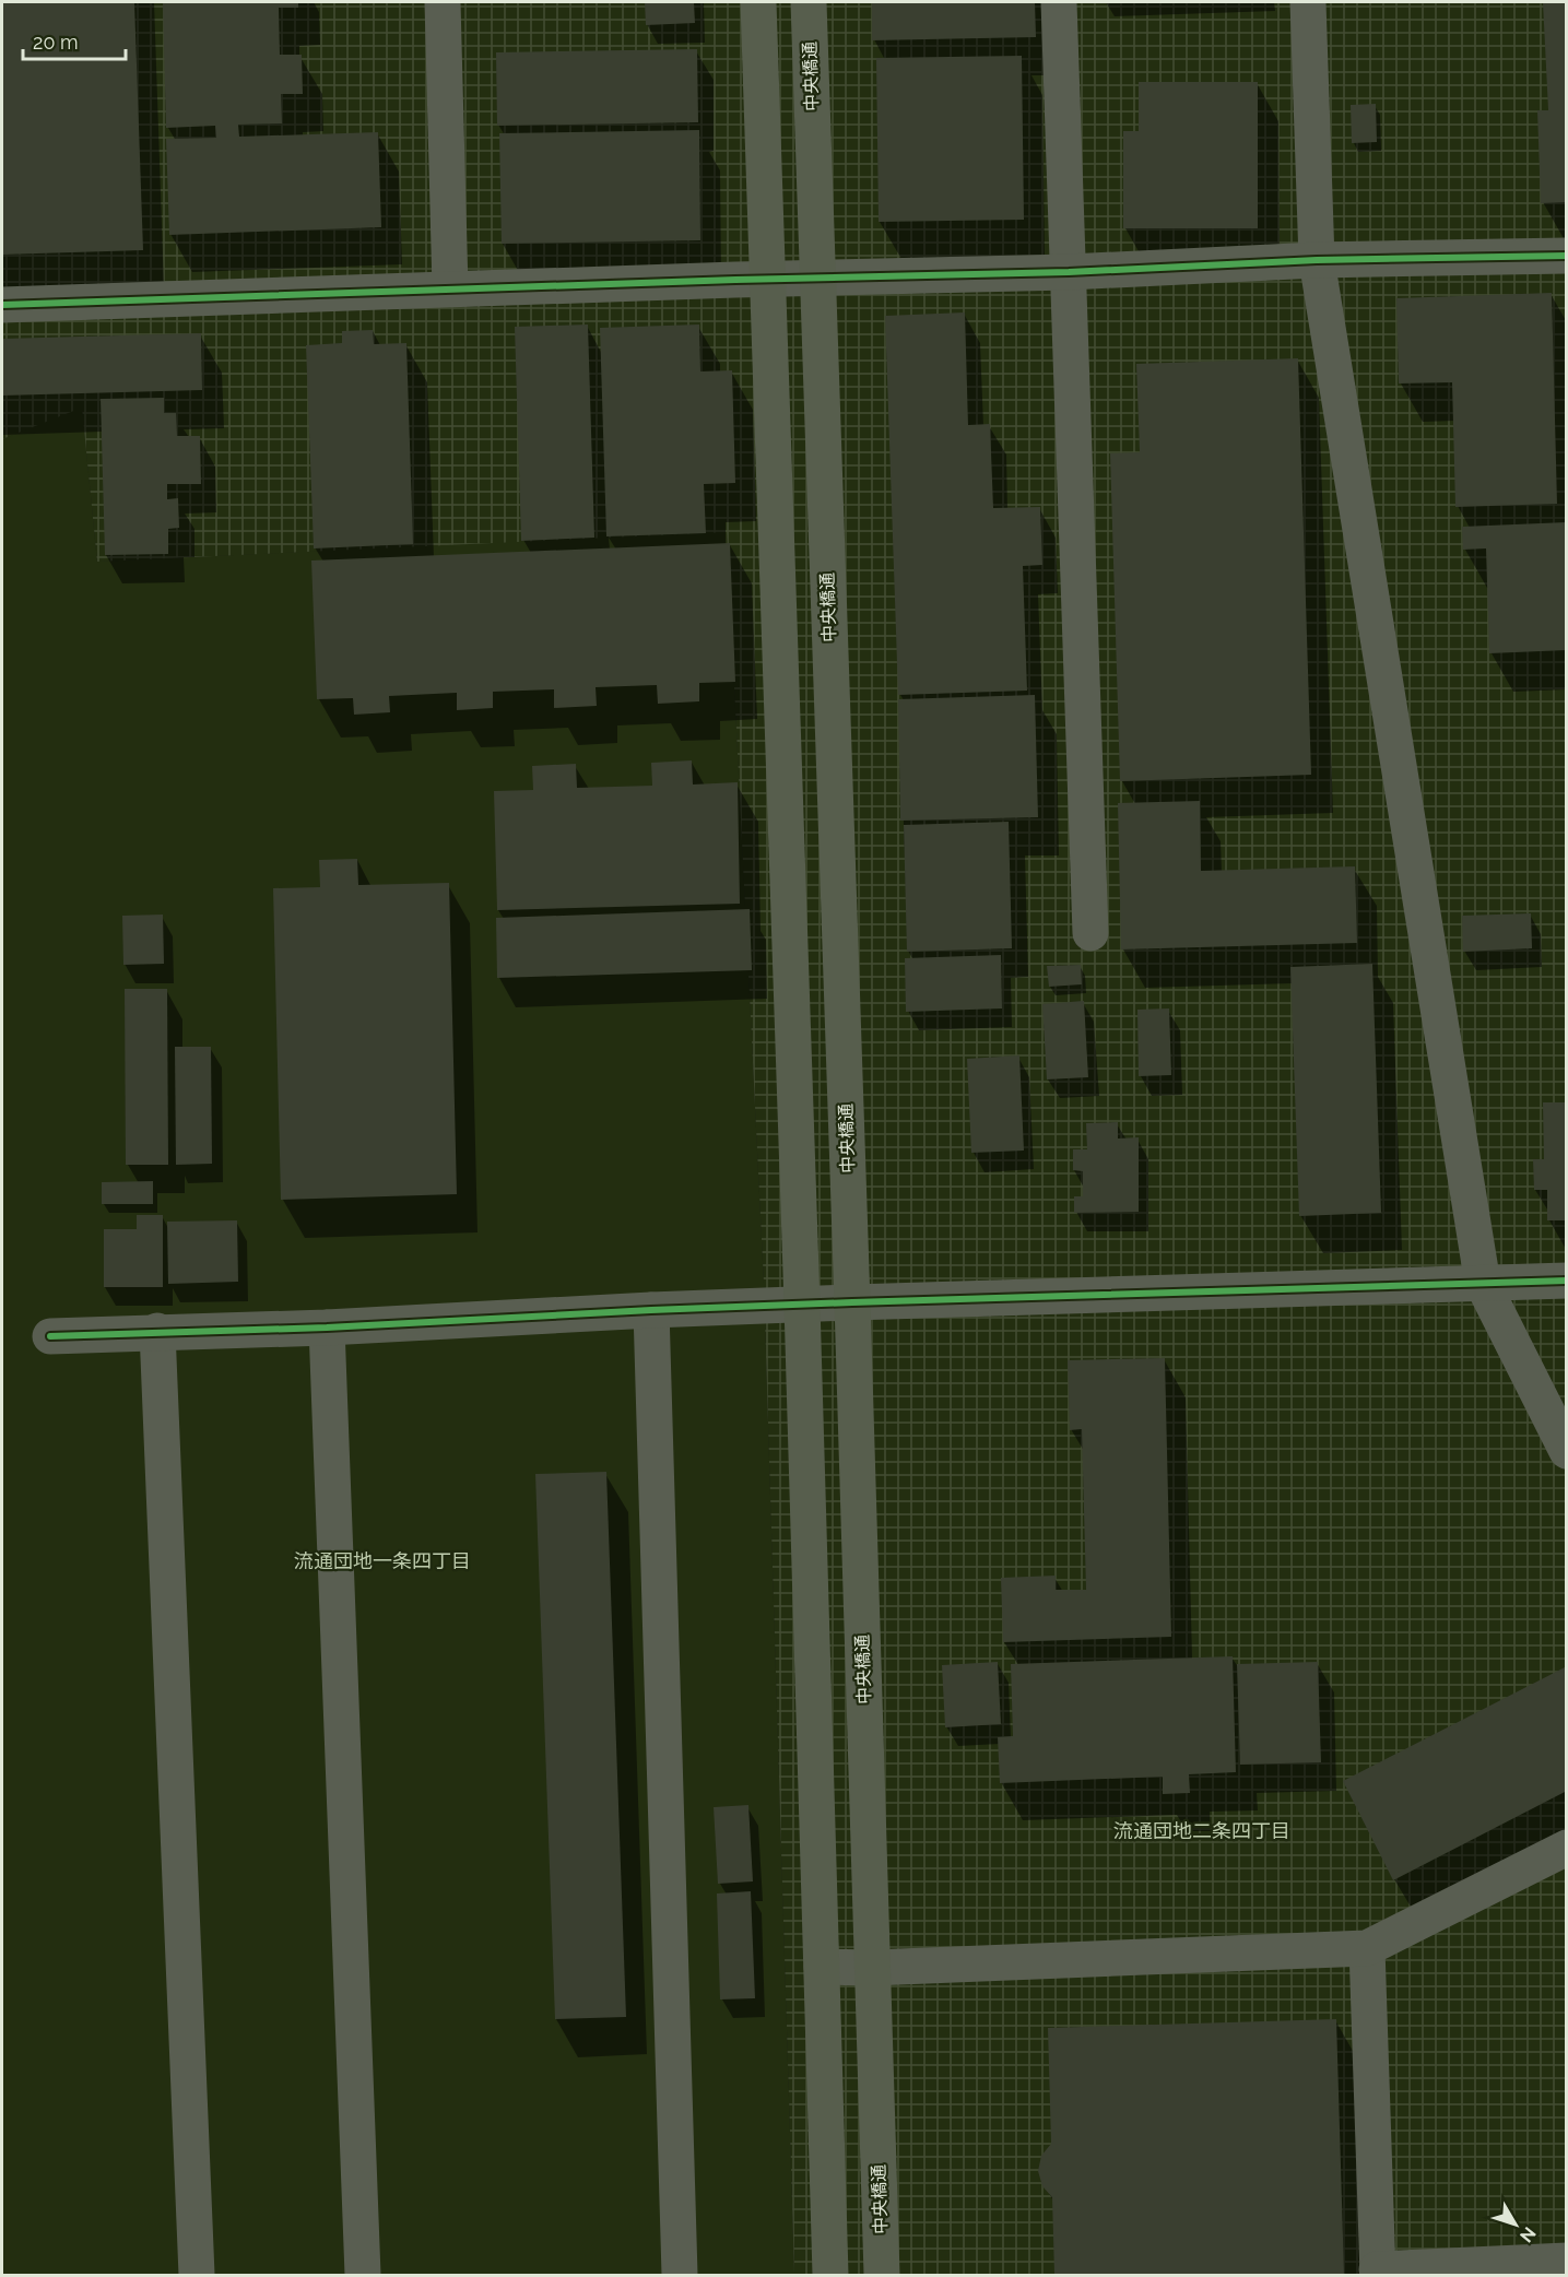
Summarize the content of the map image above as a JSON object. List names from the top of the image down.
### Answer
{
  "streets": {
    "main road": ["中央橋通"]
  },
  "districts": ["流通団地一条四丁目", "流通団地二条四丁目"],
  "scale_bar": "20 m",
  "north": "bottom right"
}
